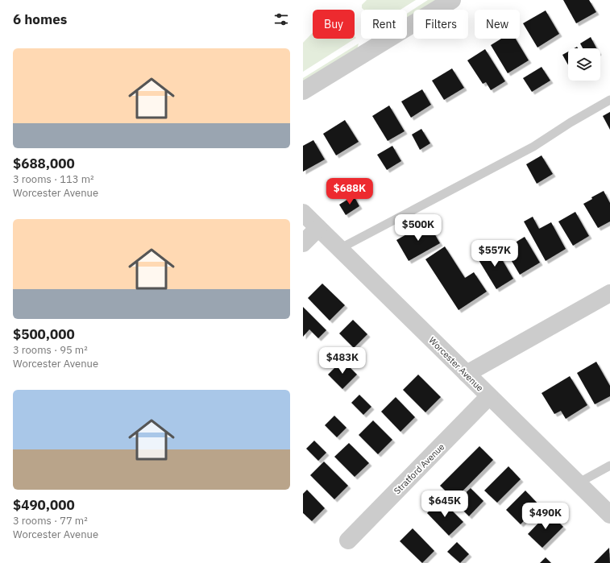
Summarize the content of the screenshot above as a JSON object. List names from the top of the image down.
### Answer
{
  "streets": {
    "street": ["Worcester Avenue", "Stratford Avenue"]
  },
  "crossings": [
    ["Worcester Avenue", "Stratford Avenue"]
  ],
  "page": {
    "heading": "6 homes",
    "chip": [
      "Buy",
      "Rent",
      "Filters",
      "New"
    ],
    "list": [
      {
        "name": "$688,000",
        "note": "3 rooms · 113 m² · Worcester Avenue"
      },
      {
        "name": "$500,000",
        "note": "3 rooms · 95 m² · Worcester Avenue"
      },
      {
        "name": "$490,000",
        "note": "3 rooms · 77 m² · Worcester Avenue"
      }
    ],
    "price": [
      "$688K",
      "$500K",
      "$557K",
      "$483K",
      "$645K",
      "$490K"
    ]
  }
}
